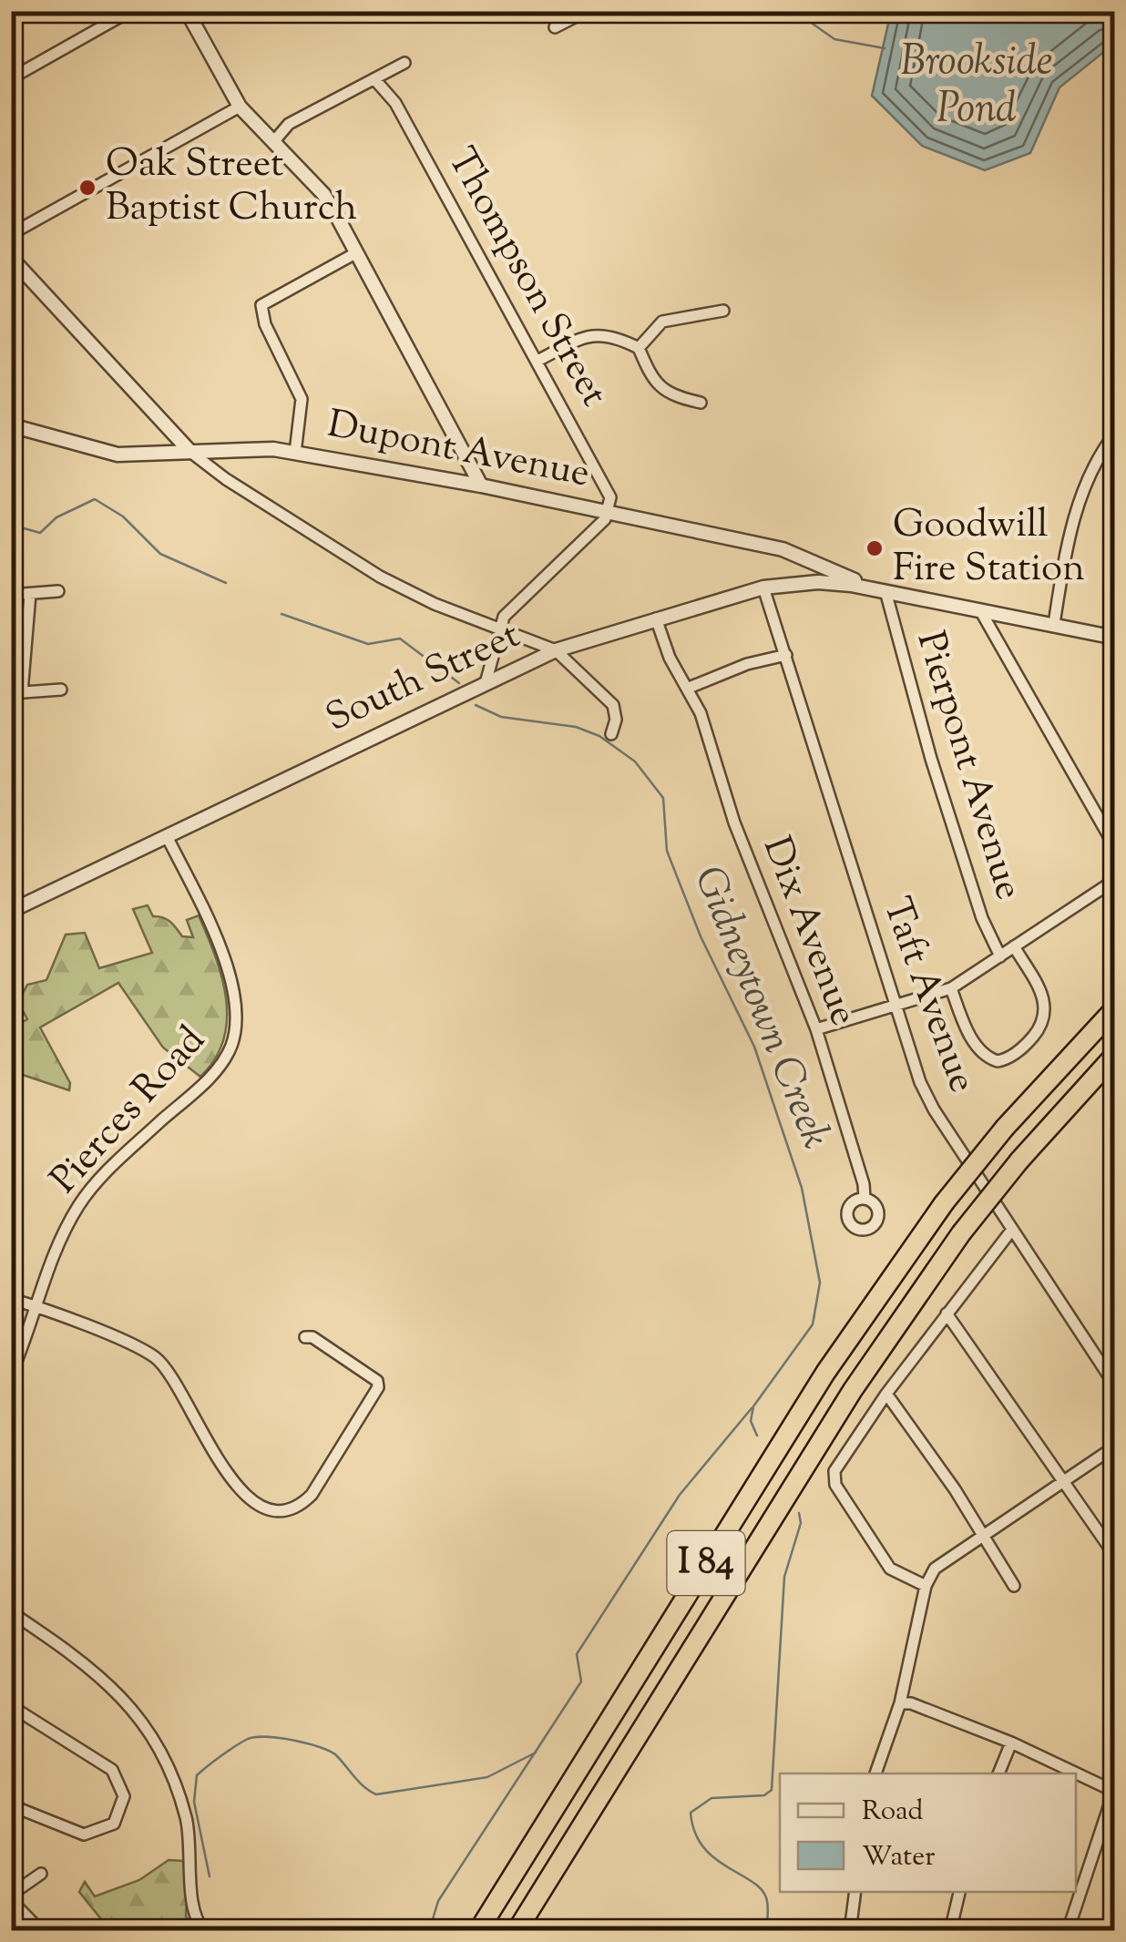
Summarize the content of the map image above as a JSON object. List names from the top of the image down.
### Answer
{
  "streets": {
    "highway": ["I 84"],
    "street": [
      "Thompson Street",
      "Dupont Avenue",
      "South Street",
      "Pierpont Avenue",
      "Dix Avenue",
      "Taft Avenue",
      "Pierces Road"
    ]
  },
  "crossings": [
    ["Thompson Street", "Dupont Avenue"],
    ["Dupont Avenue", "South Street"],
    ["Dupont Avenue", "Pierpont Avenue"],
    ["South Street", "Pierpont Avenue"],
    ["South Street", "Dix Avenue"],
    ["South Street", "Taft Avenue"],
    ["South Street", "Pierces Road"]
  ],
  "water": ["Brookside Pond", "Gidneytown Creek"],
  "places": ["Oak Street Baptist Church", "Goodwill Fire Station"],
  "legend": ["Road", "Water"]
}
